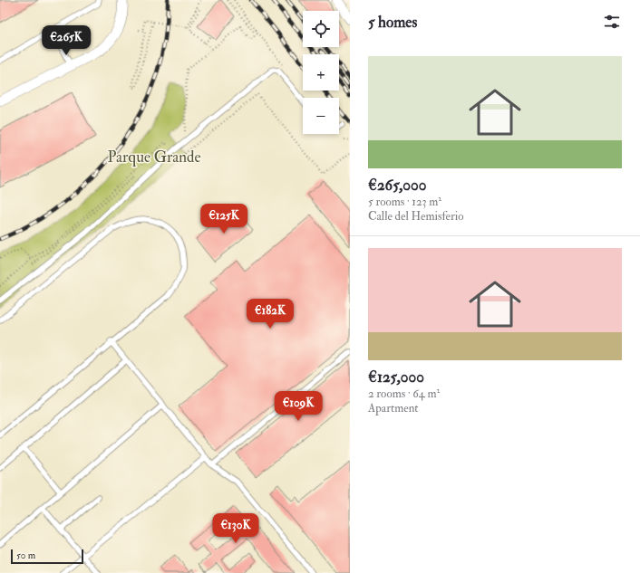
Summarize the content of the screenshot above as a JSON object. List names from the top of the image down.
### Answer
{
  "parks": ["Parque Grande"],
  "scale_bar": "50 m",
  "page": {
    "heading": "5 homes",
    "map_buttons": ["+", "−"],
    "price": [
      "€265K",
      "€125K",
      "€182K",
      "€109K",
      "€130K"
    ],
    "list": [
      {
        "name": "€265,000",
        "note": "5 rooms · 123 m² · Calle del Hemisferio"
      },
      {
        "name": "€125,000",
        "note": "2 rooms · 64 m² · Apartment"
      }
    ],
    "scale": "50 m"
  }
}
